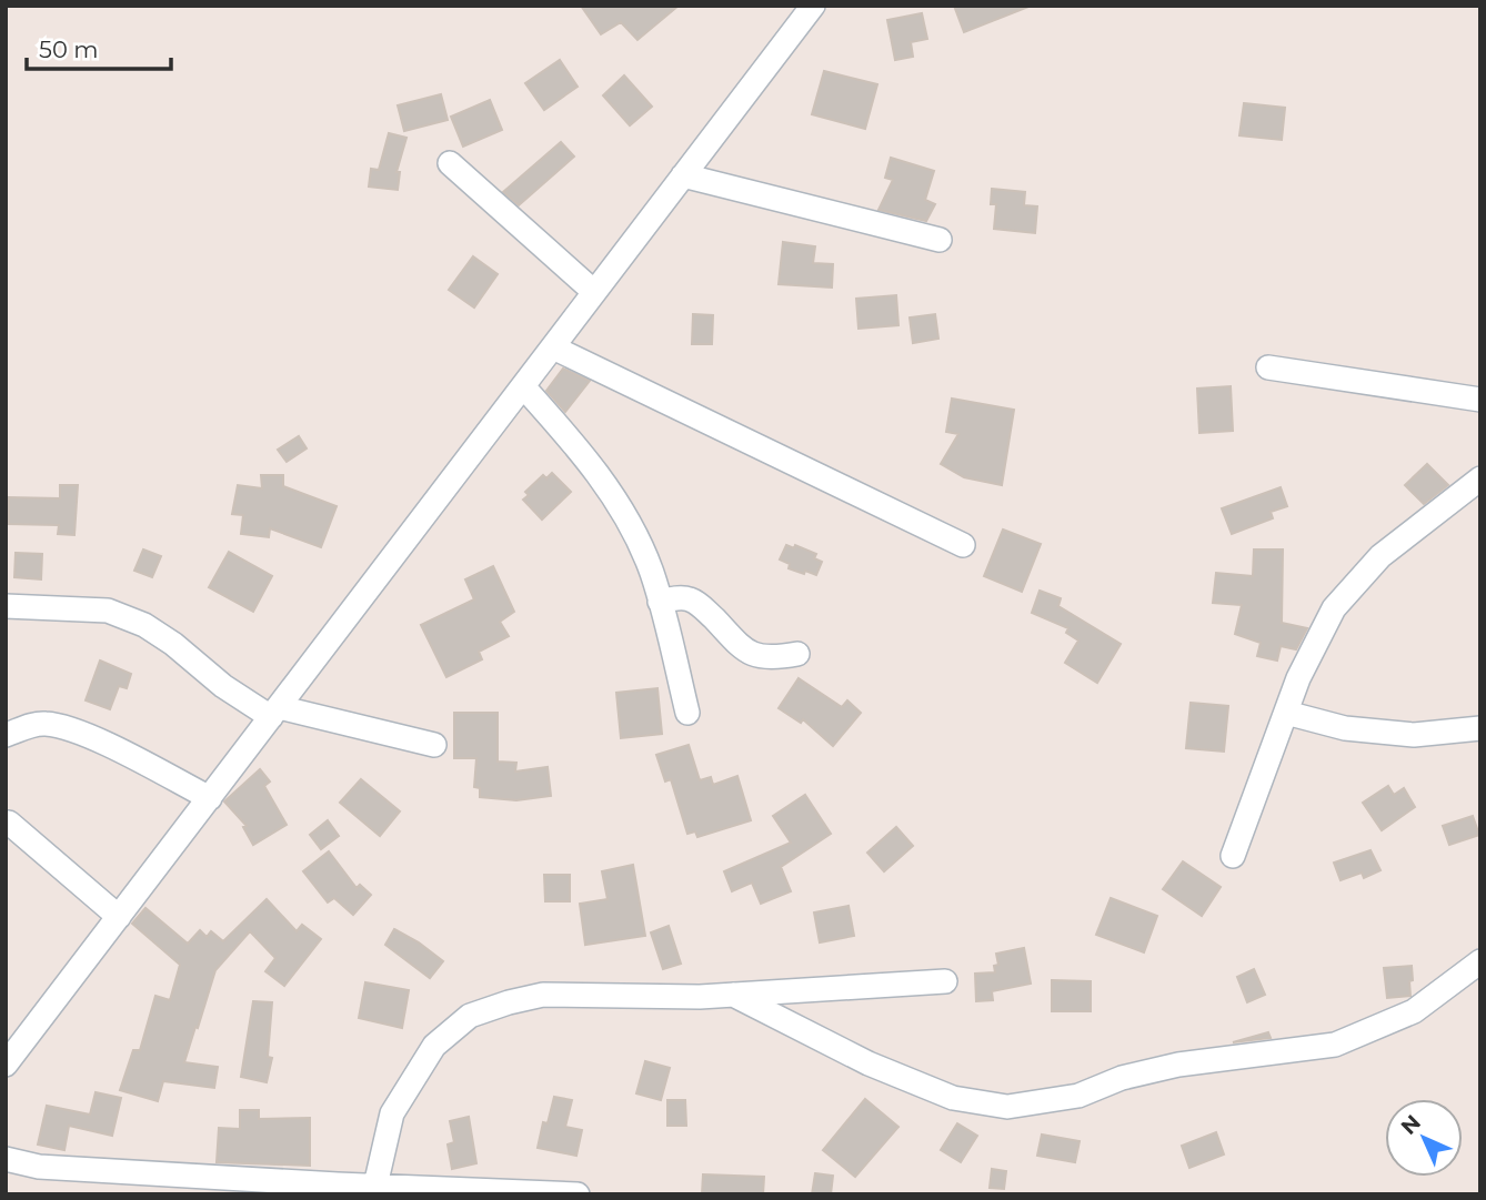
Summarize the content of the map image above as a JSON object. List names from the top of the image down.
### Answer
{
  "scale_bar": "50 m",
  "north": "top left"
}
